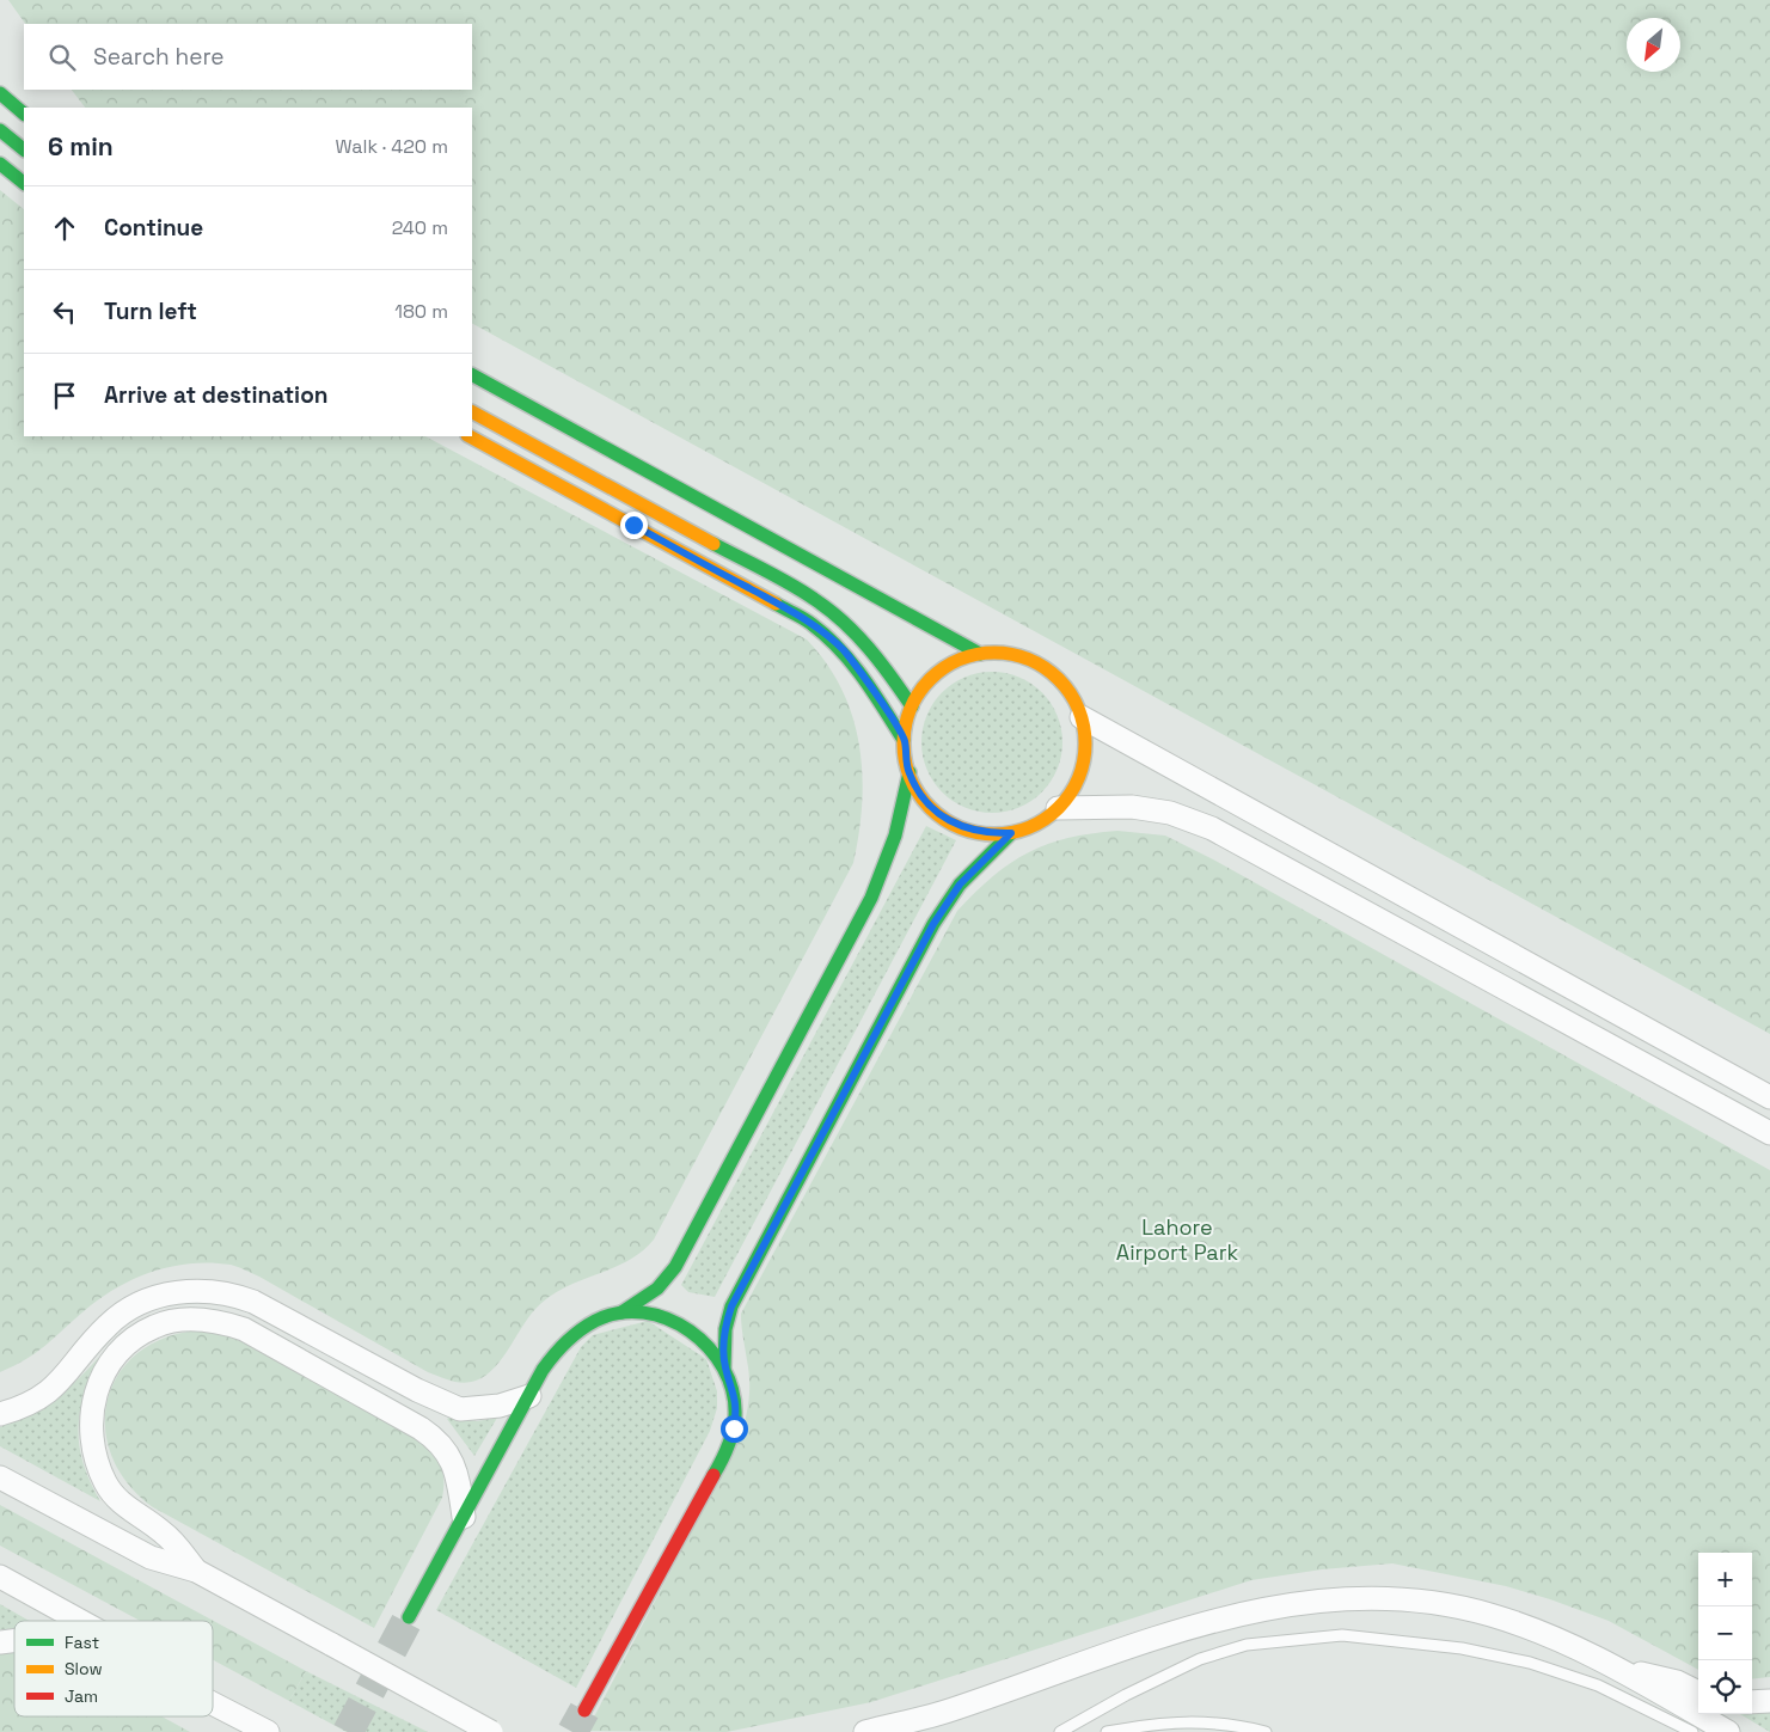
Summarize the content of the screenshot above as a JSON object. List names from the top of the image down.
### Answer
{
  "parks": ["Lahore Airport Park"],
  "legend": ["Fast", "Slow", "Jam"],
  "north": "bottom left",
  "page": {
    "search": "Search here",
    "heading": ["6 min", "Walk · 420 m"],
    "list": [
      ["Continue", "240 m"],
      ["Turn left", "180 m"],
      "Arrive at destination"
    ],
    "map_buttons": ["+", "−"]
  }
}
